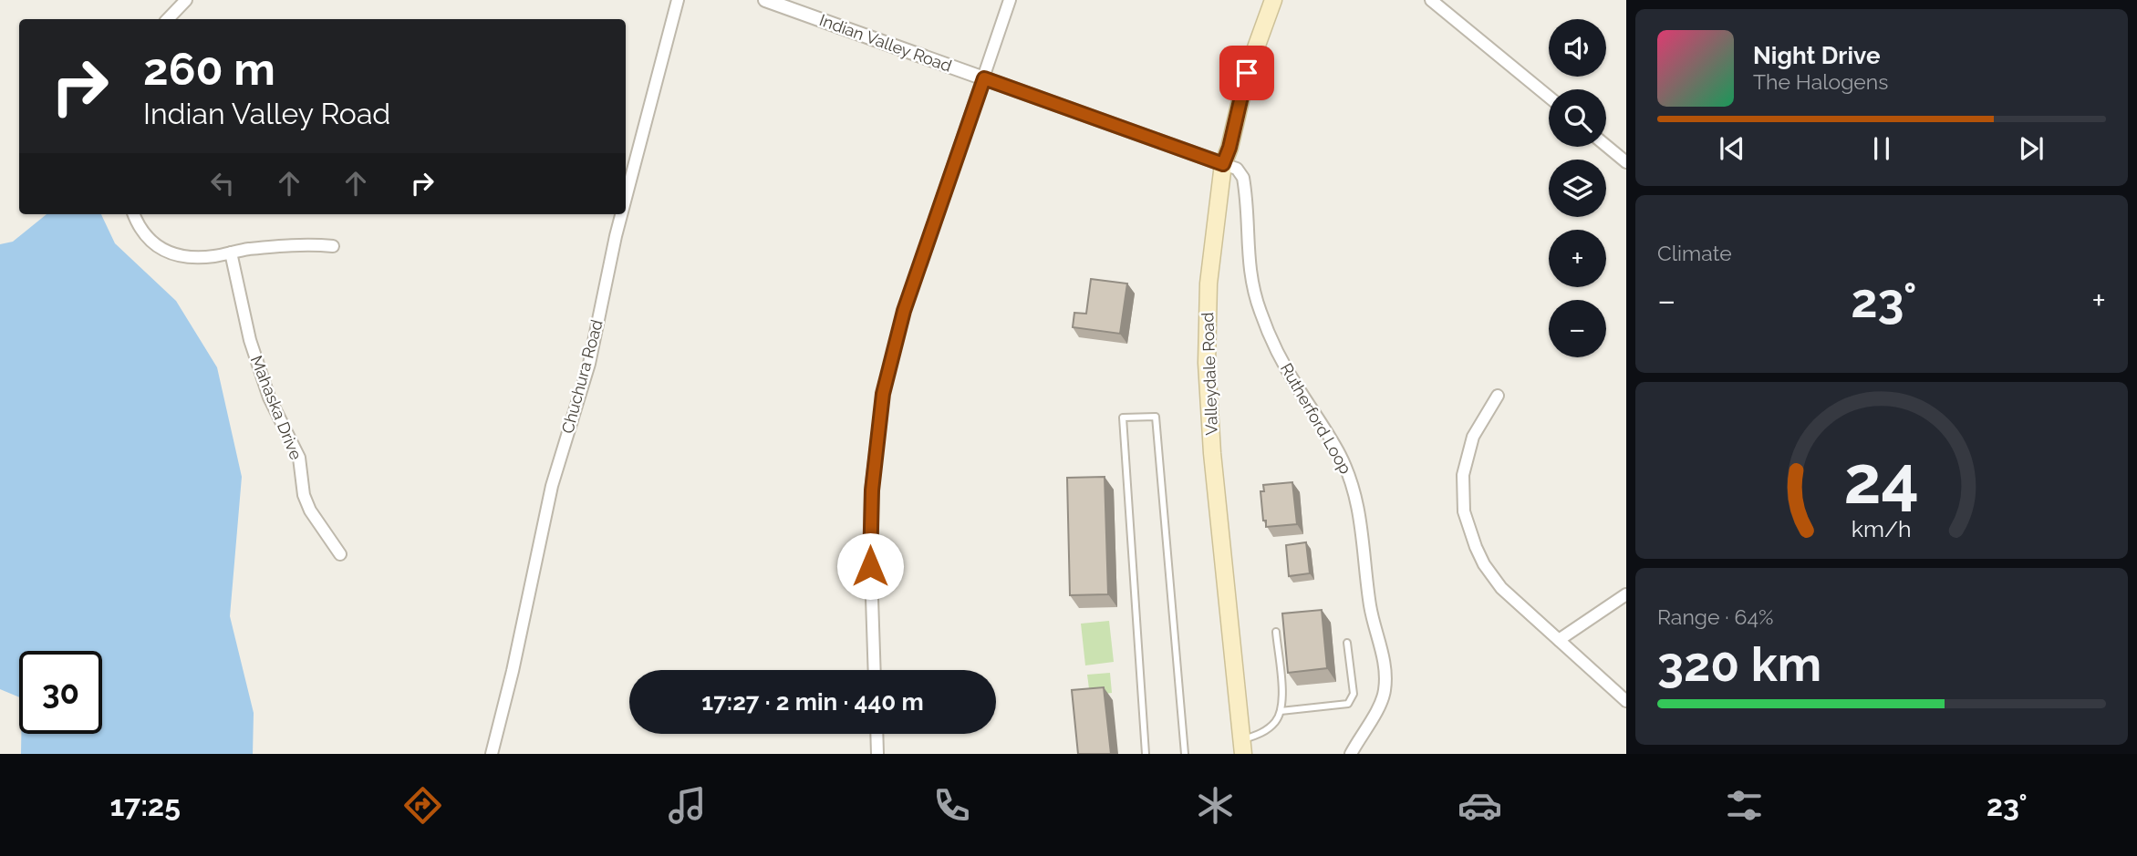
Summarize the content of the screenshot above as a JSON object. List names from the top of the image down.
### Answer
{
  "streets": {
    "main road": ["Valleydale Road"],
    "street": [
      "Indian Valley Road",
      "Chuchura Road",
      "Mahaska Drive",
      "Rutherford Loop"
    ]
  },
  "crossings": [
    ["Indian Valley Road", "Valleydale Road"],
    ["Indian Valley Road", "Rutherford Loop"],
    ["Valleydale Road", "Rutherford Loop"]
  ],
  "page": {
    "map_buttons": ["+", "−"],
    "turn": ["260 m", "Indian Valley Road"],
    "song": ["Night Drive", "The Halogens"],
    "tile": [
      "Climate",
      ["Range · 64%", "320 km"]
    ],
    "heat": ["−", "23°", "+"],
    "limit": "30",
    "trip": "17:27 · 2 min · 440 m",
    "tabs": ["17:25", "23°"],
    "gauge": ["24", "km/h"]
  }
}
